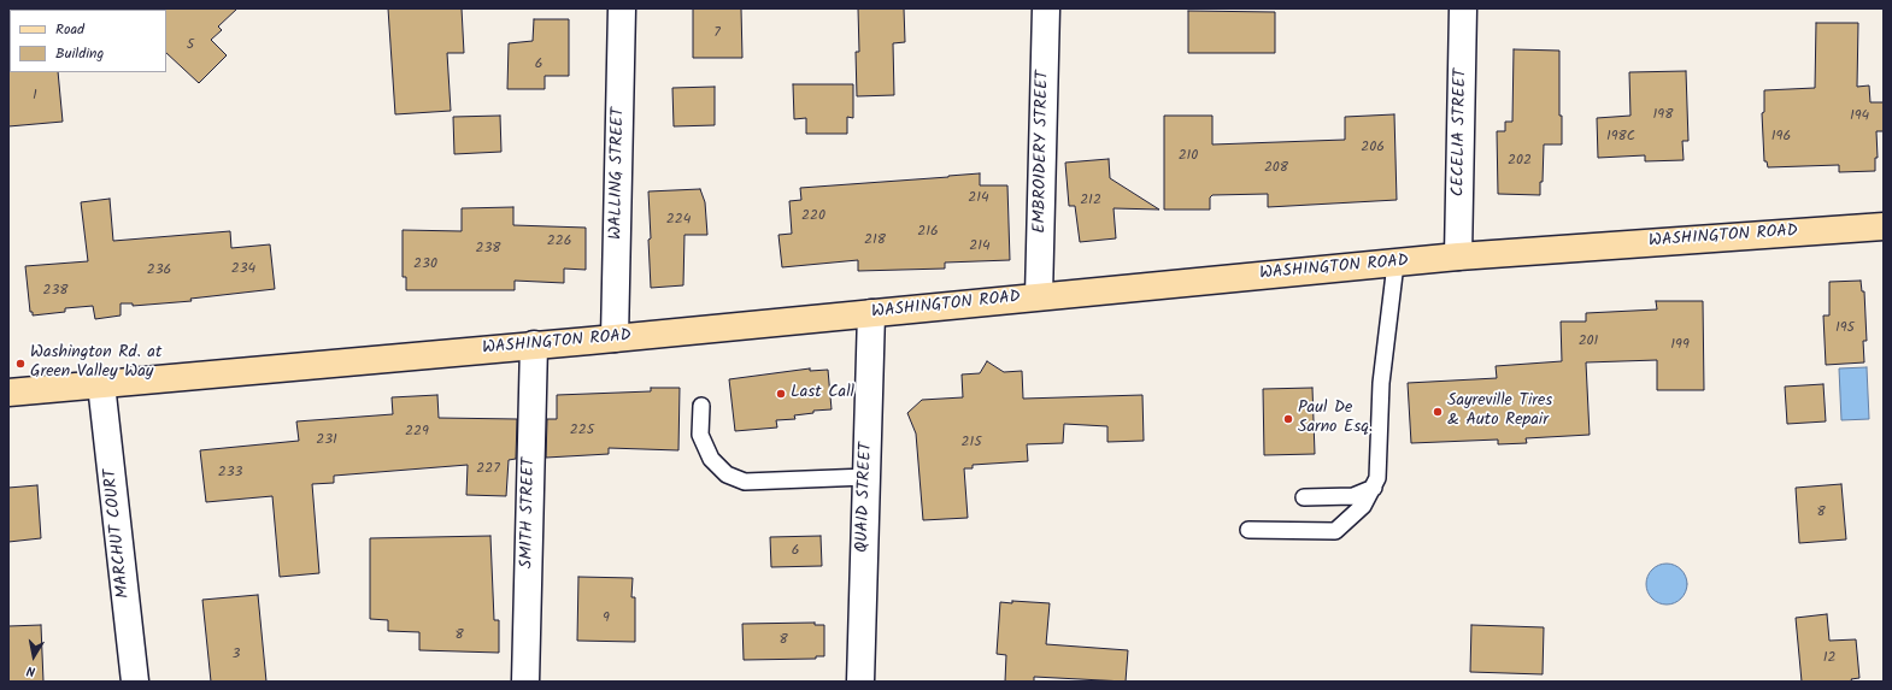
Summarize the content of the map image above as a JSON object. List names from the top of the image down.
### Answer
{
  "streets": {
    "main road": ["WASHINGTON ROAD"],
    "street": [
      "CECELIA STREET",
      "EMBROIDERY STREET",
      "WALLING STREET",
      "QUAID STREET",
      "SMITH STREET",
      "MARCHUT COURT"
    ]
  },
  "crossings": [
    ["CECELIA STREET", "WASHINGTON ROAD"],
    ["EMBROIDERY STREET", "WASHINGTON ROAD"],
    ["WALLING STREET", "WASHINGTON ROAD"],
    ["WASHINGTON ROAD", "QUAID STREET"],
    ["WASHINGTON ROAD", "SMITH STREET"],
    ["WASHINGTON ROAD", "MARCHUT COURT"]
  ],
  "places": [
    "Washington Rd. at Green Valley Way",
    "Last Call",
    "Sayreville Tires & Auto Repair",
    "Paul De Sarno Esq."
  ],
  "house_numbers": [
    "7",
    "5",
    "6",
    "1",
    "198",
    "194",
    "198C",
    "196",
    "206",
    "210",
    "202",
    "208",
    "214",
    "212",
    "220",
    "224",
    "216",
    "218",
    "226",
    "214",
    "238",
    "230",
    "234",
    "236",
    "238",
    "195",
    "201",
    "199",
    "225",
    "229",
    "231",
    "215",
    "227",
    "233",
    "8",
    "6",
    "9",
    "8",
    "8",
    "3",
    "12"
  ],
  "legend": ["Road", "Building"],
  "north": "bottom"
}
